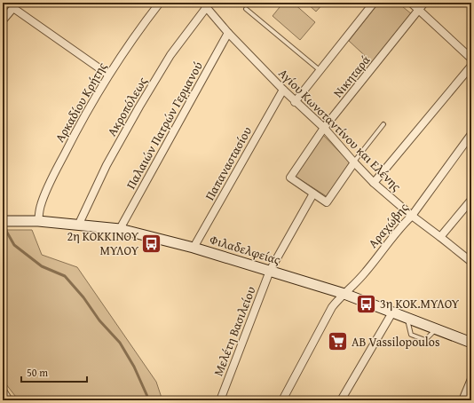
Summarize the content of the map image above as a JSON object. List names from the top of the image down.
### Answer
{
  "streets": {
    "main road": ["Φιλαδελφείας"],
    "street": [
      "Νικηταρά",
      "Αρκαδίου Κρήτης",
      "Ακροπόλεως",
      "Παλαιών Πατρών Γερμανού",
      "Αγίου Κωνσταντίνου και Ελένης",
      "Παπαναστασίου",
      "Αραχώβης",
      "Μελέτη Βασιλείου"
    ]
  },
  "crossings": [
    ["Νικηταρά", "Αγίου Κωνσταντίνου και Ελένης"],
    ["Αρκαδίου Κρήτης", "Φιλαδελφείας"],
    ["Ακροπόλεως", "Αγίου Κωνσταντίνου και Ελένης"],
    ["Ακροπόλεως", "Φιλαδελφείας"],
    ["Παλαιών Πατρών Γερμανού", "Αγίου Κωνσταντίνου και Ελένης"],
    ["Παλαιών Πατρών Γερμανού", "Φιλαδελφείας"],
    ["Αγίου Κωνσταντίνου και Ελένης", "Παπαναστασίου"],
    ["Αγίου Κωνσταντίνου και Ελένης", "Αραχώβης"],
    ["Παπαναστασίου", "Φιλαδελφείας"],
    ["Αραχώβης", "Φιλαδελφείας"],
    ["Φιλαδελφείας", "Μελέτη Βασιλείου"]
  ],
  "places": {
    "bus stop": ["2η ΚΟΚΚΙΝΟΥ ΜΥΛΟΥ", "3η ΚΟΚ.ΜΥΛΟΥ"],
    "supermarket": ["AB Vassilopoulos"]
  },
  "scale_bar": "50 m"
}
